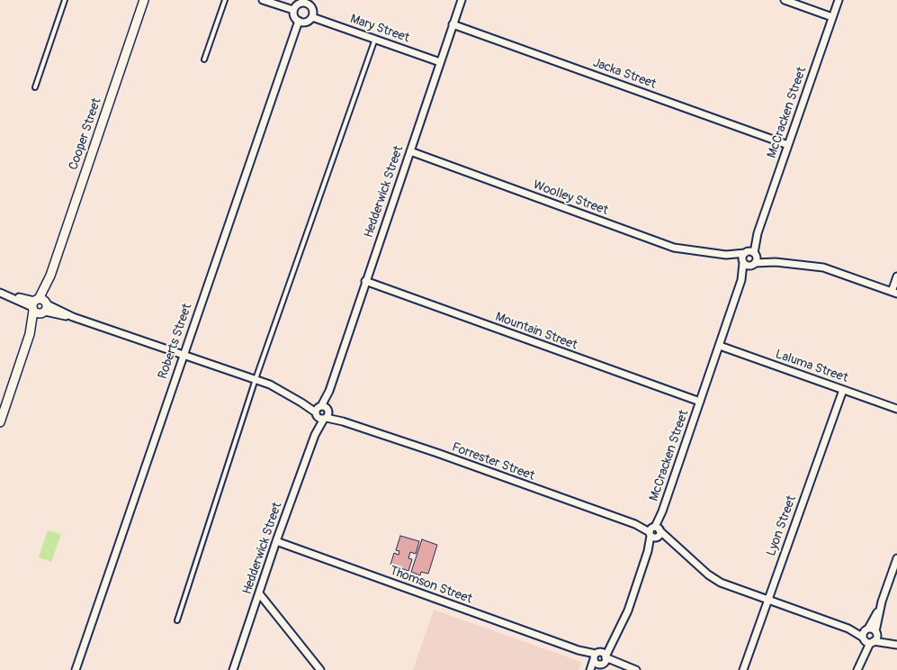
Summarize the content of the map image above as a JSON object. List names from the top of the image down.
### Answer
{
  "streets": {
    "street": [
      "Mary Street",
      "Jacka Street",
      "McCracken Street",
      "Cooper Street",
      "Hedderwick Street",
      "Woolley Street",
      "Mountain Street",
      "Roberts Street",
      "Laluma Street",
      "Forrester Street",
      "Lyon Street",
      "Thomson Street"
    ]
  },
  "crossings": [
    ["Mary Street", "Hedderwick Street"],
    ["Mary Street", "Roberts Street"],
    ["Jacka Street", "McCracken Street"],
    ["Jacka Street", "Hedderwick Street"],
    ["McCracken Street", "Woolley Street"],
    ["McCracken Street", "Mountain Street"],
    ["McCracken Street", "Laluma Street"],
    ["McCracken Street", "Forrester Street"],
    ["McCracken Street", "Thomson Street"],
    ["Cooper Street", "Forrester Street"],
    ["Hedderwick Street", "Woolley Street"],
    ["Hedderwick Street", "Mountain Street"],
    ["Hedderwick Street", "Forrester Street"],
    ["Hedderwick Street", "Thomson Street"],
    ["Roberts Street", "Forrester Street"],
    ["Laluma Street", "Lyon Street"],
    ["Forrester Street", "Lyon Street"]
  ]
}
